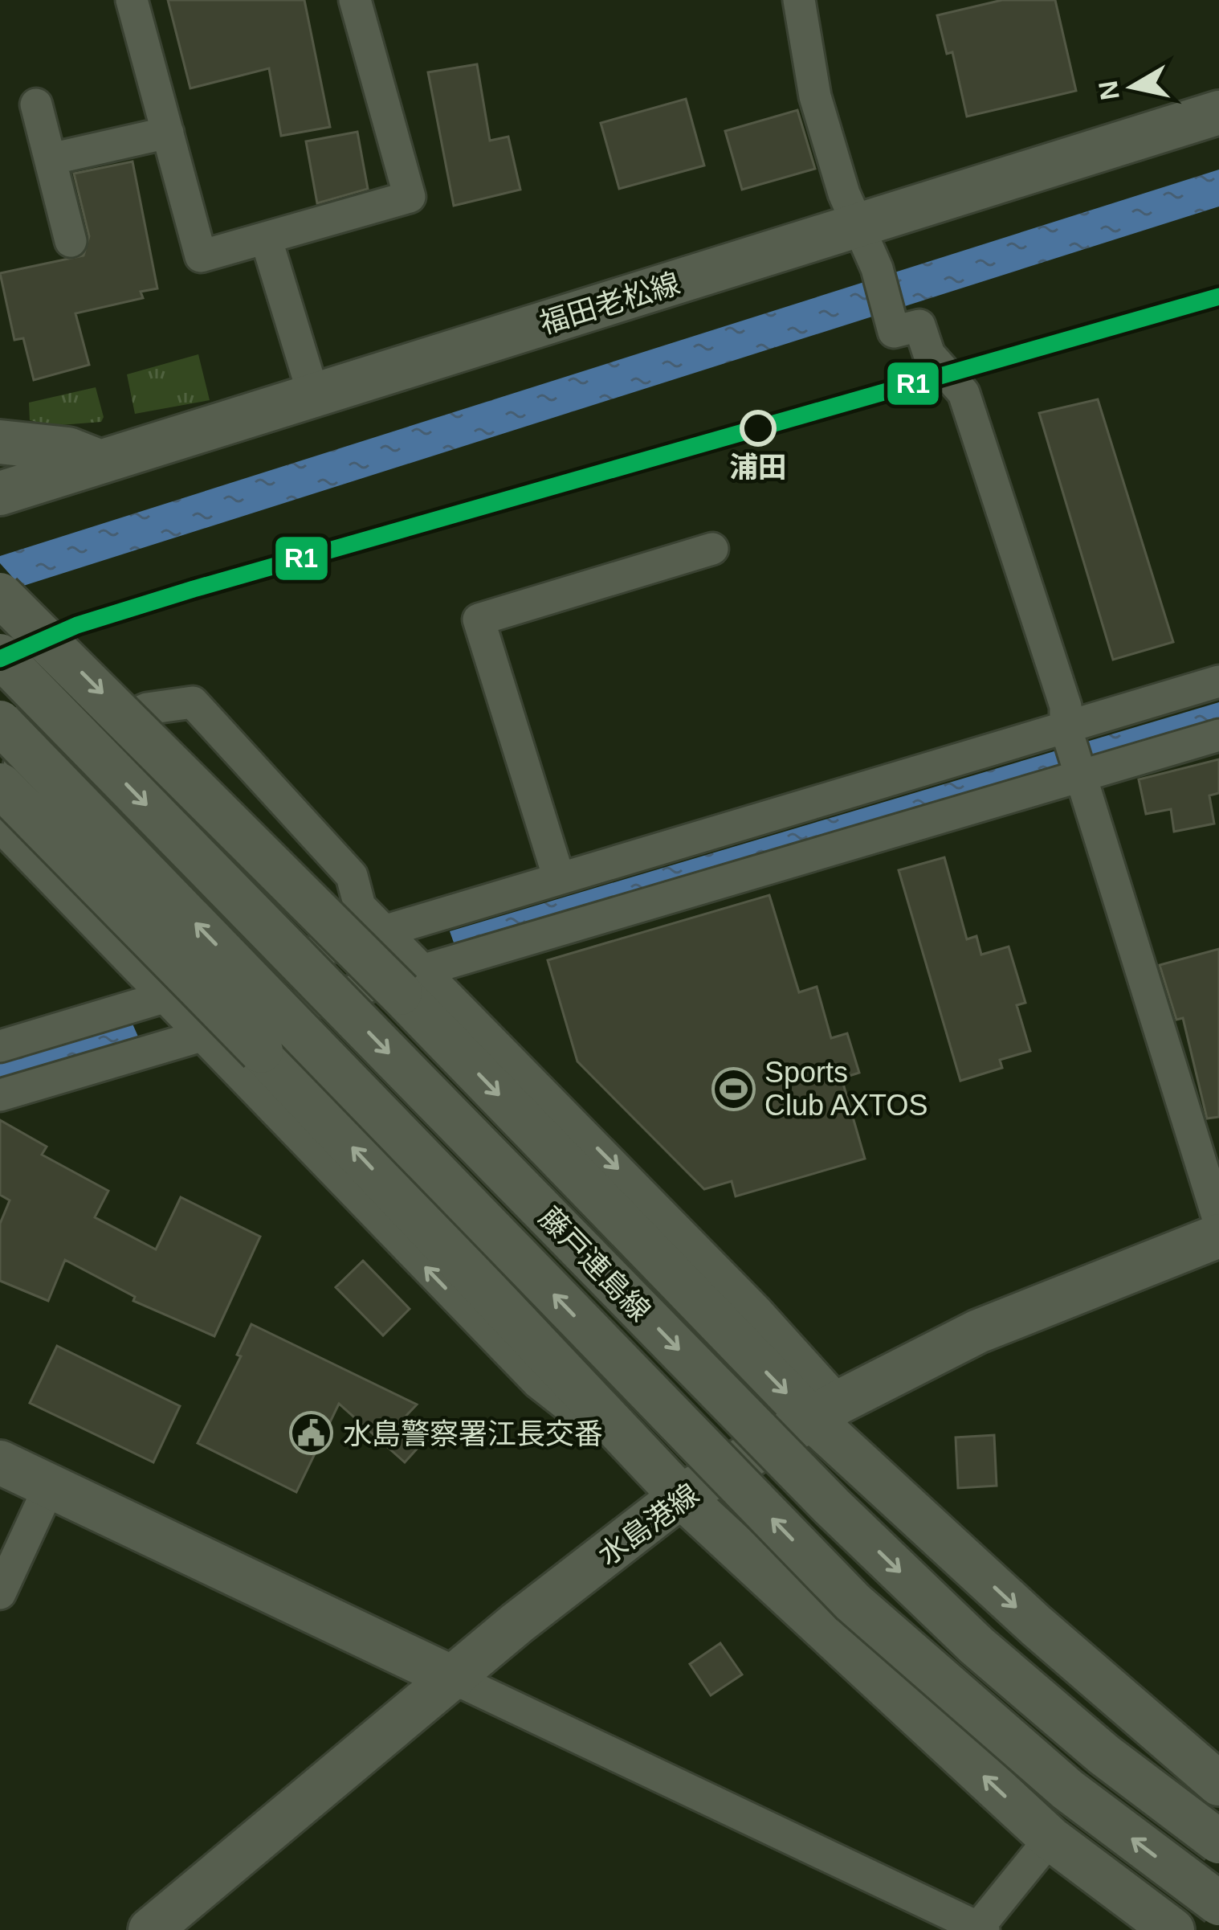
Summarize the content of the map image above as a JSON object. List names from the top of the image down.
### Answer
{
  "streets": {
    "main road": ["福田老松線", "藤戸連島線", "水島港線"]
  },
  "places": {
    "other": ["浦田"],
    "sports": ["Sports Club AXTOS"],
    "public building": ["水島警察署江長交番"]
  },
  "lines": ["transit line R1"],
  "north": "left"
}
